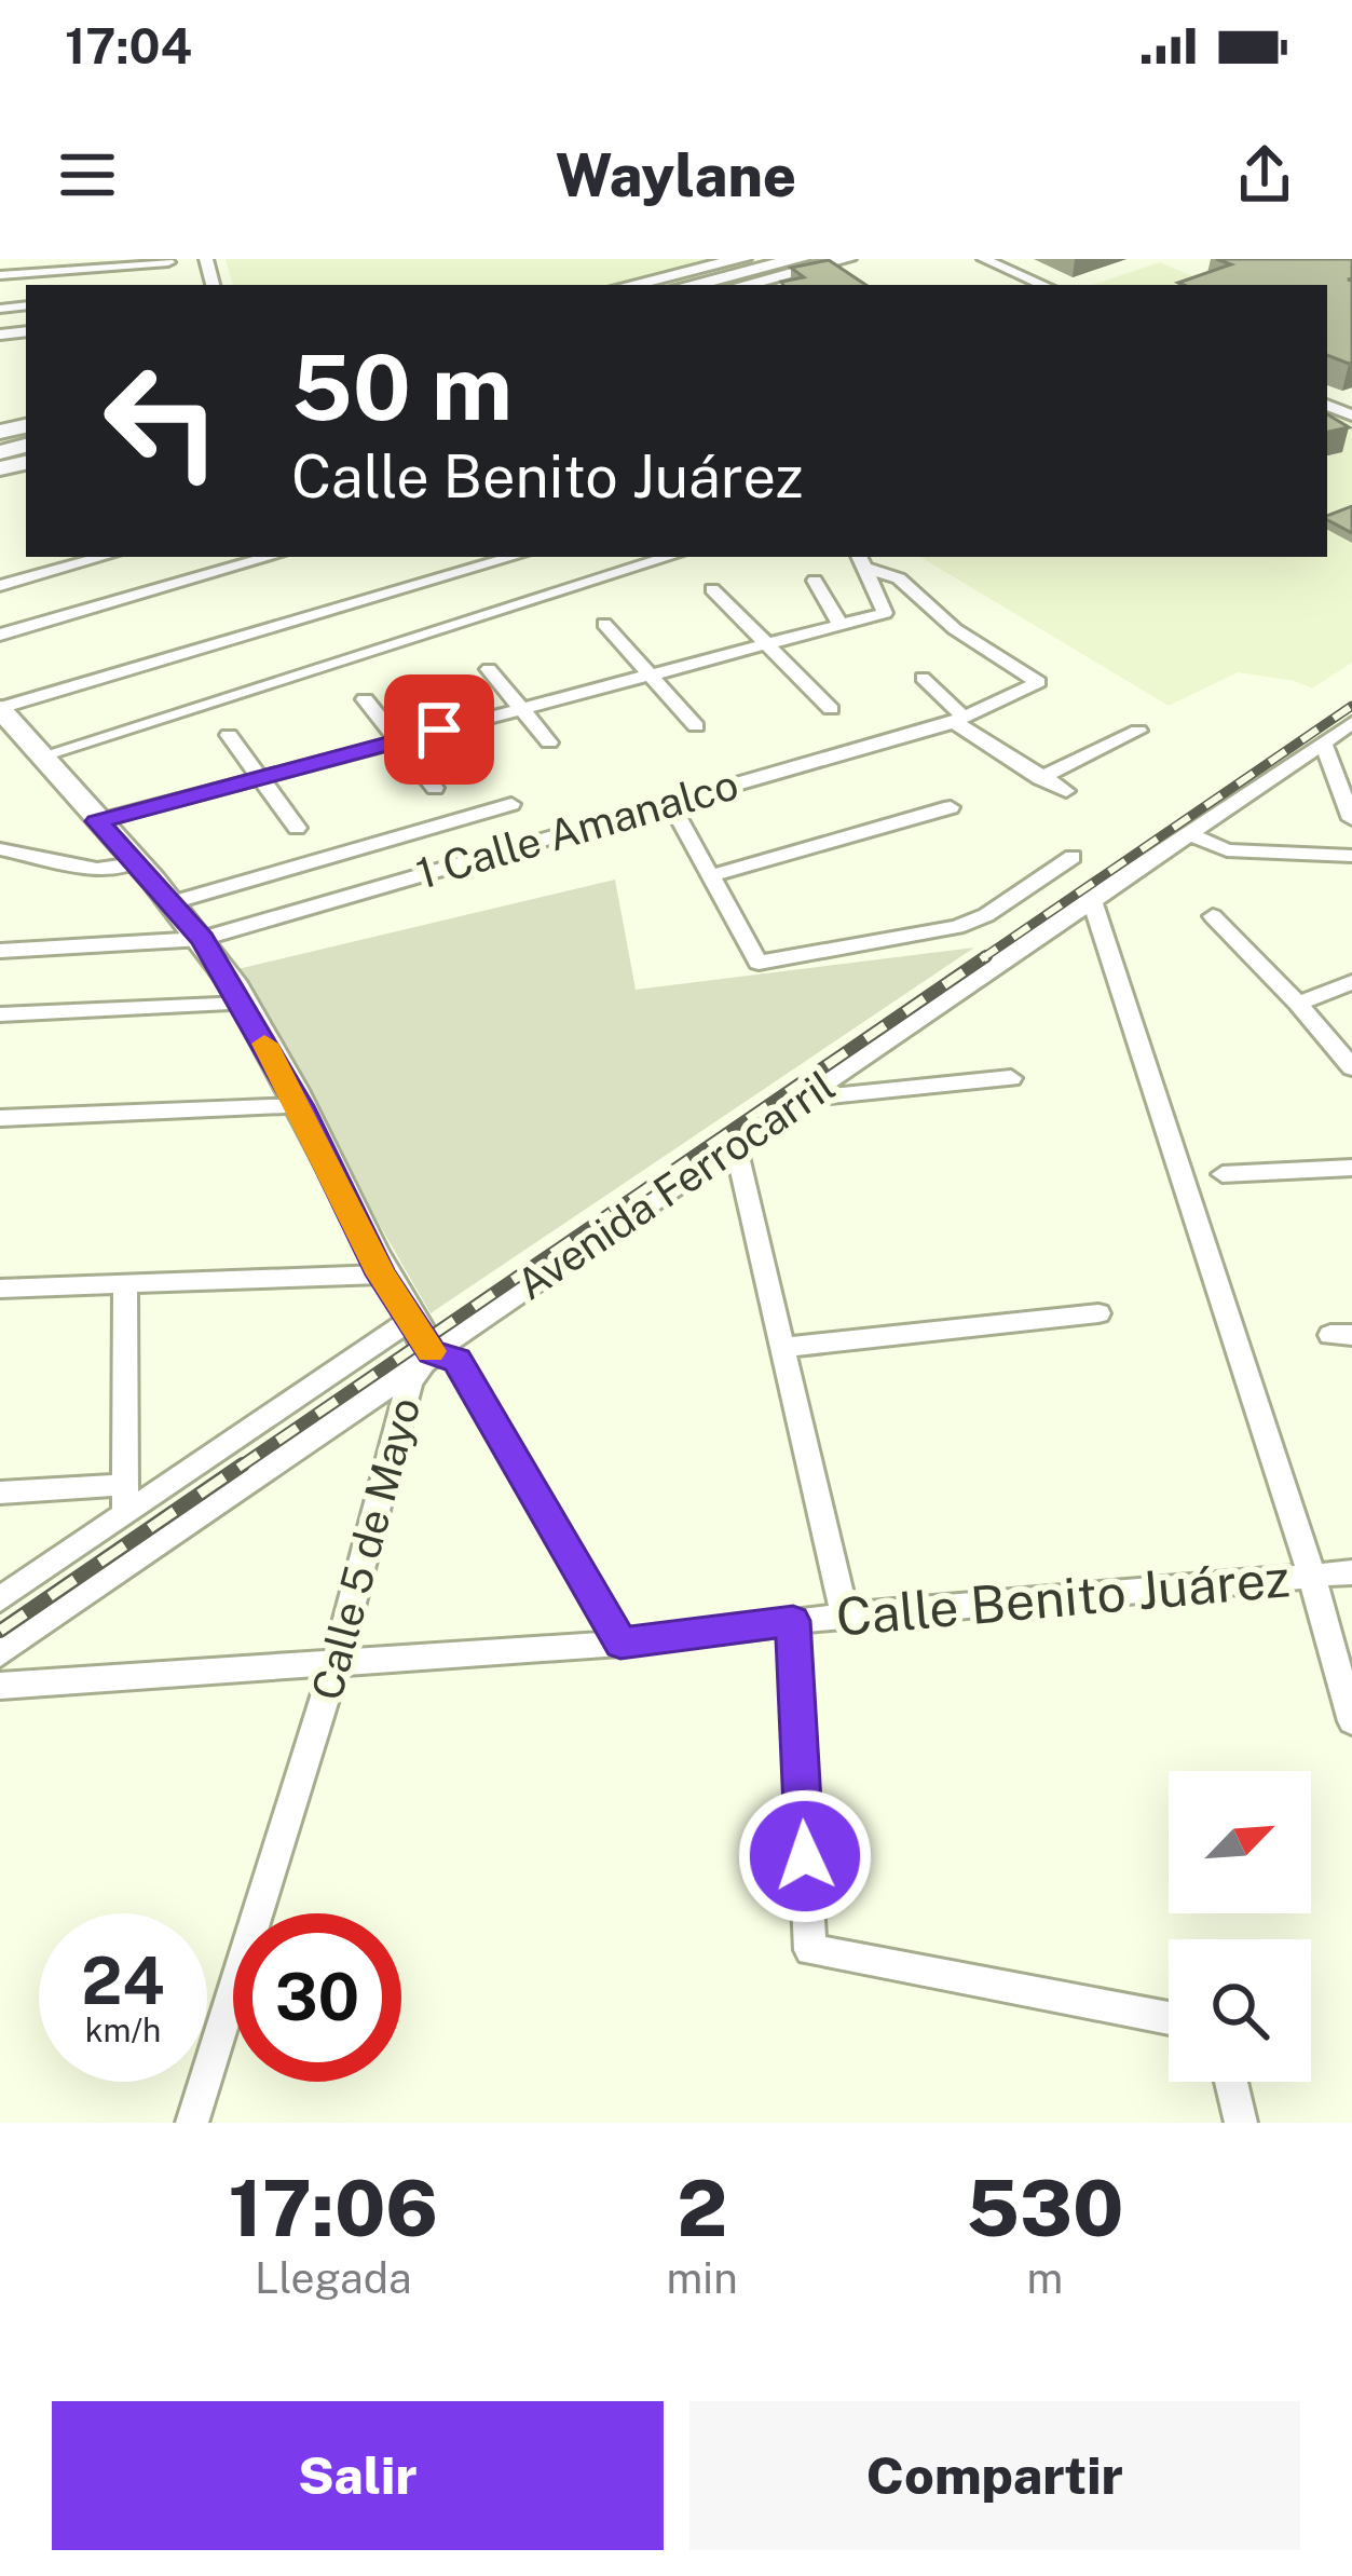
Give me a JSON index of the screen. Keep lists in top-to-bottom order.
{
  "streets": {
    "street": [
      "1 Calle Amanalco",
      "Avenida Ferrocarril",
      "Calle 5 de Mayo",
      "Calle Benito Juárez"
    ]
  },
  "crossings": [
    ["1 Calle Amanalco", "Calle 5 de Mayo"],
    ["Avenida Ferrocarril", "Calle 5 de Mayo"],
    ["Calle 5 de Mayo", "Calle Benito Juárez"]
  ],
  "north": "top right",
  "page": {
    "status": "17:04",
    "header": "Waylane",
    "turn": ["50 m", "Calle Benito Juárez"],
    "speed": "24 km/h",
    "limit": "30",
    "eta": [
      "17:06",
      "Llegada",
      "2",
      "min",
      "530",
      "m"
    ],
    "buttons": ["Salir", "Compartir"]
  }
}
